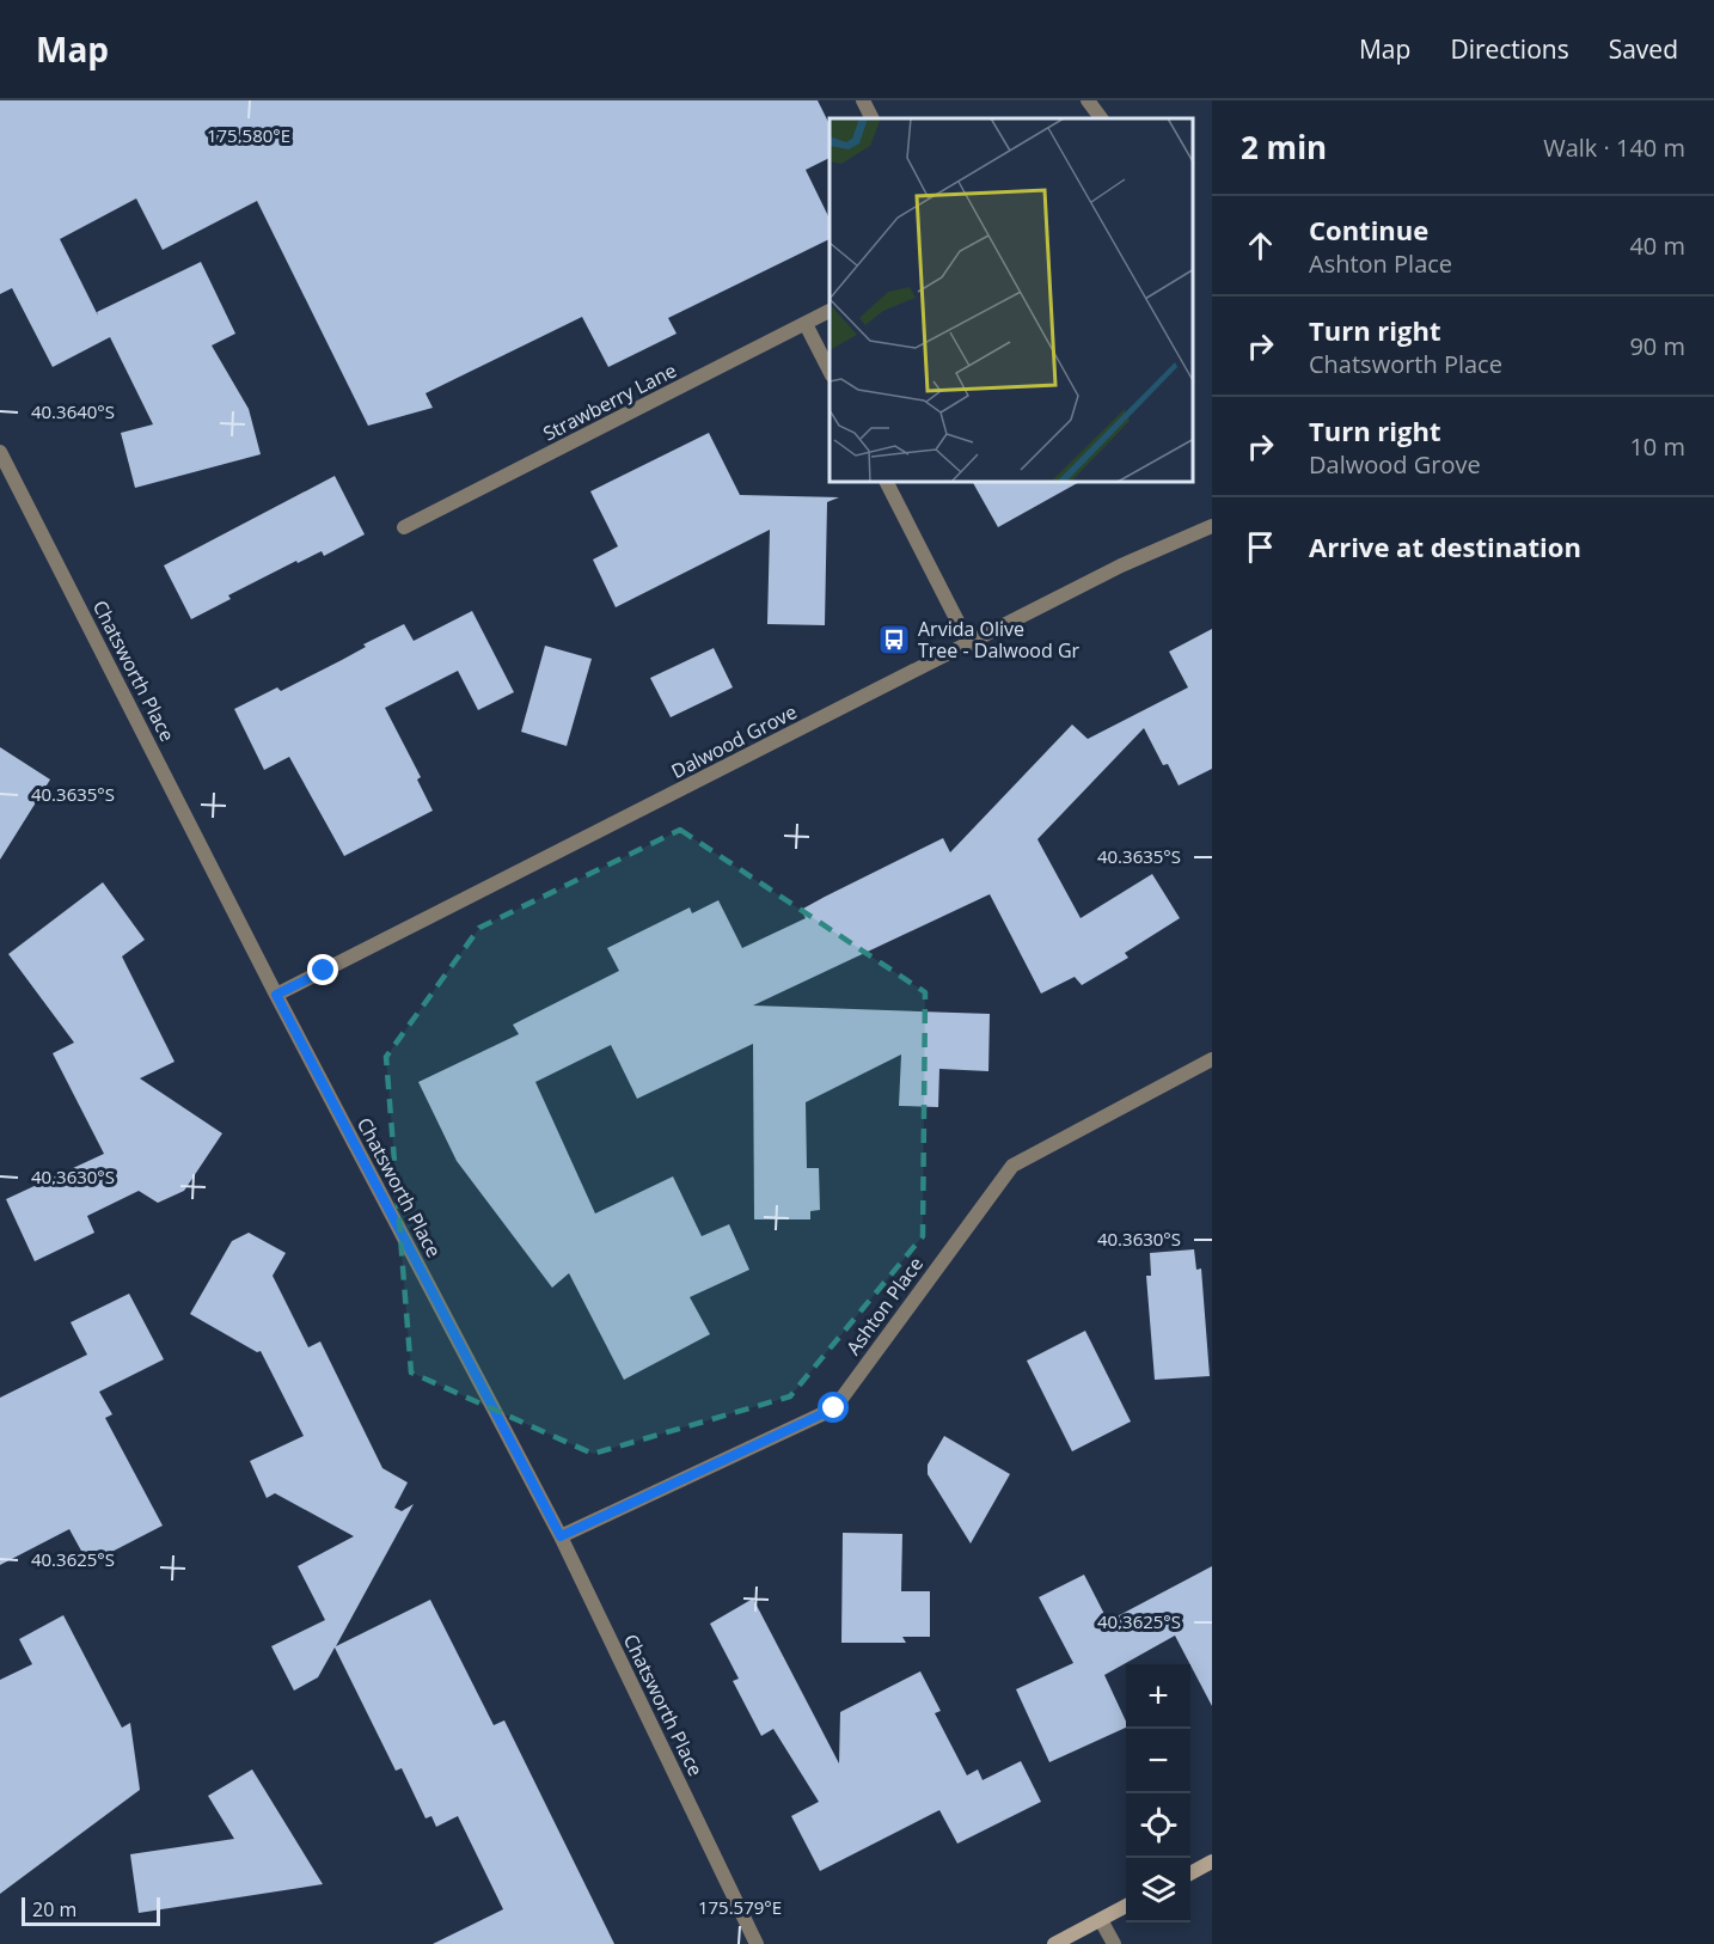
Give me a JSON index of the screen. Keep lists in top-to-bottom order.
{
  "streets": {
    "street": [
      "Strawberry Lane",
      "Chatsworth Place",
      "Dalwood Grove",
      "Ashton Place"
    ]
  },
  "crossings": [
    ["Chatsworth Place", "Dalwood Grove"],
    ["Chatsworth Place", "Ashton Place"]
  ],
  "places": {
    "bus stop": ["Arvida Olive Tree - Dalwood Gr"]
  },
  "scale_bar": "20 m",
  "page": {
    "header": "Map",
    "nav": ["Map", "Directions", "Saved"],
    "heading": ["2 min", "Walk · 140 m"],
    "list": [
      ["Continue", "Ashton Place", "40 m"],
      ["Turn right", "Chatsworth Place", "90 m"],
      ["Turn right", "Dalwood Grove", "10 m"],
      "Arrive at destination"
    ],
    "map_buttons": ["+", "−"],
    "scale": "20 m"
  },
  "coordinates": [
    "175.580°E",
    "40.3640°S",
    "40.3635°S",
    "40.3630°S",
    "40.3625°S",
    "175.579°E"
  ]
}
